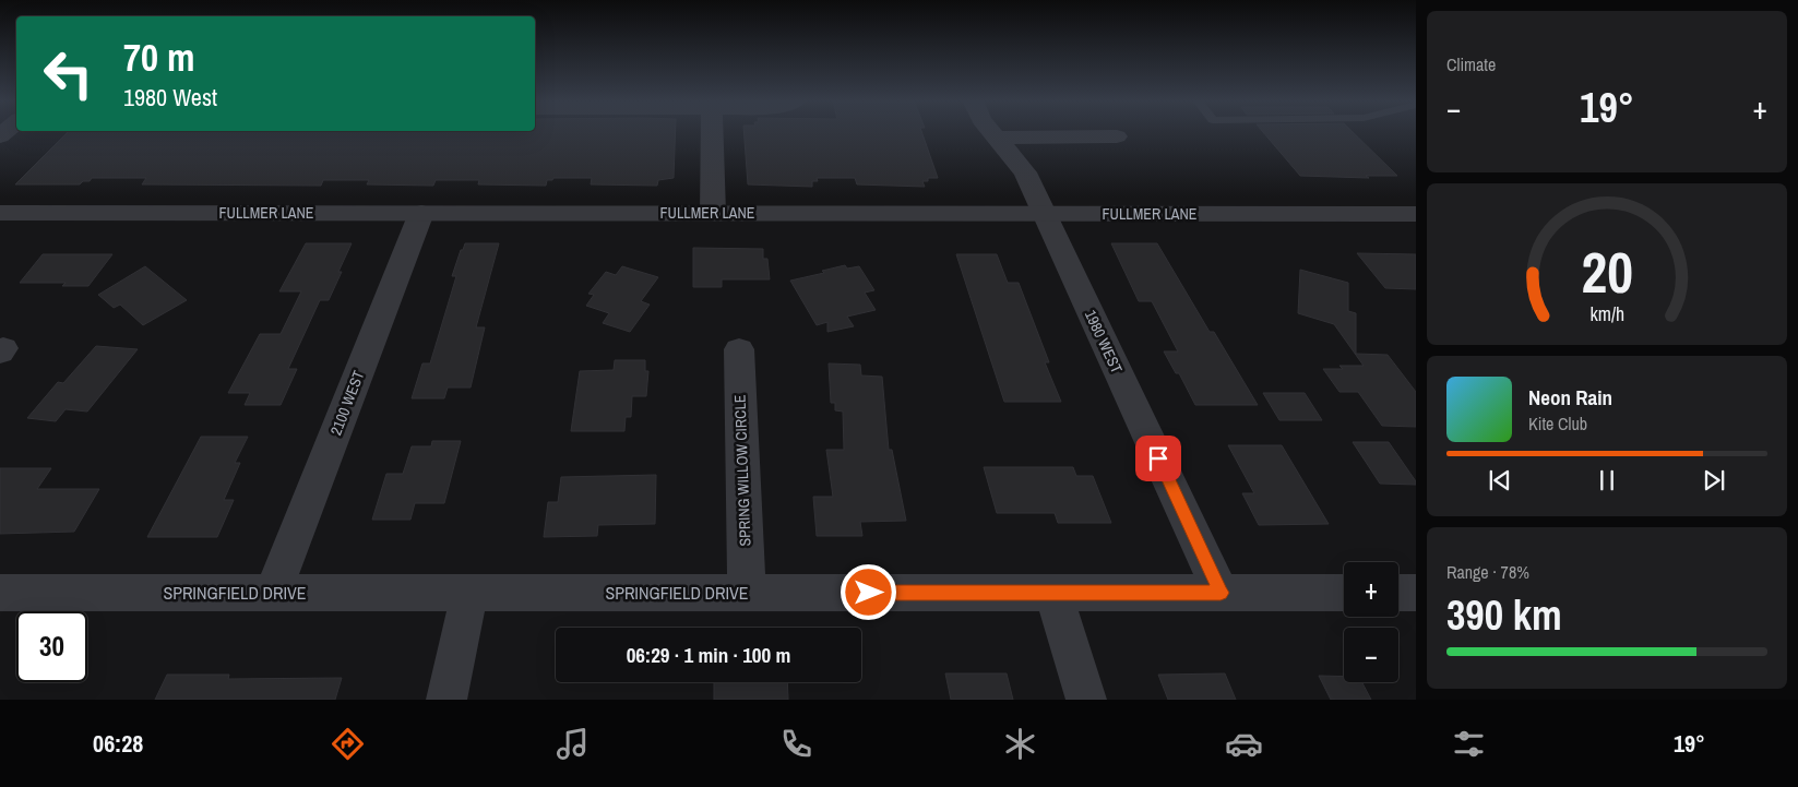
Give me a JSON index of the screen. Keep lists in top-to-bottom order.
{
  "streets": {
    "street": [
      "FULLMER LANE",
      "1980 WEST",
      "2100 WEST",
      "SPRING WILLOW CIRCLE",
      "SPRINGFIELD DRIVE"
    ]
  },
  "crossings": [
    ["FULLMER LANE", "1980 WEST"],
    ["FULLMER LANE", "2100 WEST"],
    ["1980 WEST", "SPRINGFIELD DRIVE"],
    ["2100 WEST", "SPRINGFIELD DRIVE"],
    ["SPRING WILLOW CIRCLE", "SPRINGFIELD DRIVE"]
  ],
  "page": {
    "tile": [
      "Climate",
      ["Range · 78%", "390 km"]
    ],
    "turn": ["70 m", "1980 West"],
    "heat": ["−", "19°", "+"],
    "song": ["Neon Rain", "Kite Club"],
    "map_buttons": ["+", "−"],
    "limit": "30",
    "trip": "06:29 · 1 min · 100 m",
    "tabs": ["06:28", "19°"],
    "gauge": ["20", "km/h"]
  }
}
